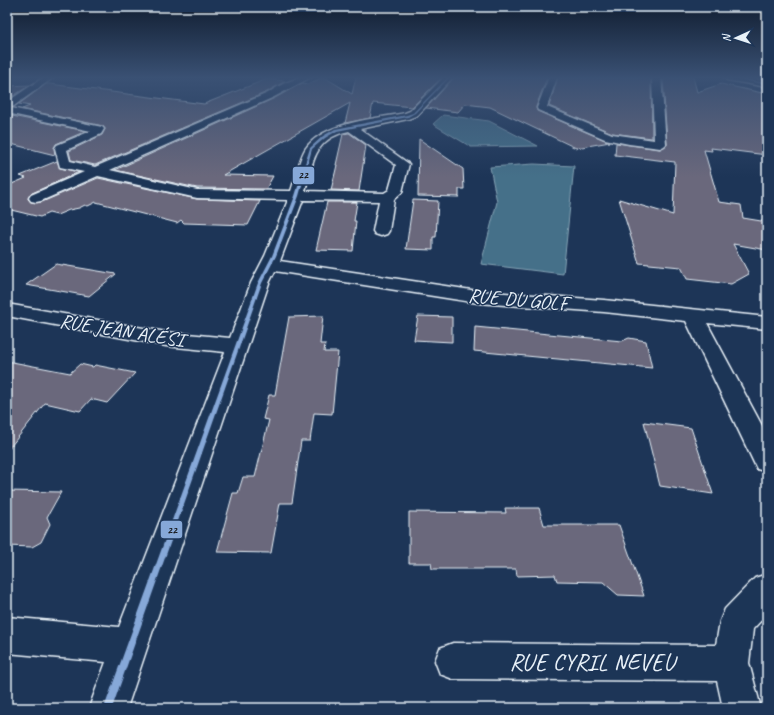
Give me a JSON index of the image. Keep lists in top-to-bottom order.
{
  "streets": {
    "street": ["RUE DU GOLF", "RUE JEAN ALÉSI", "RUE CYRIL NEVEU"]
  },
  "lines": ["transit line 22"],
  "north": "left"
}
